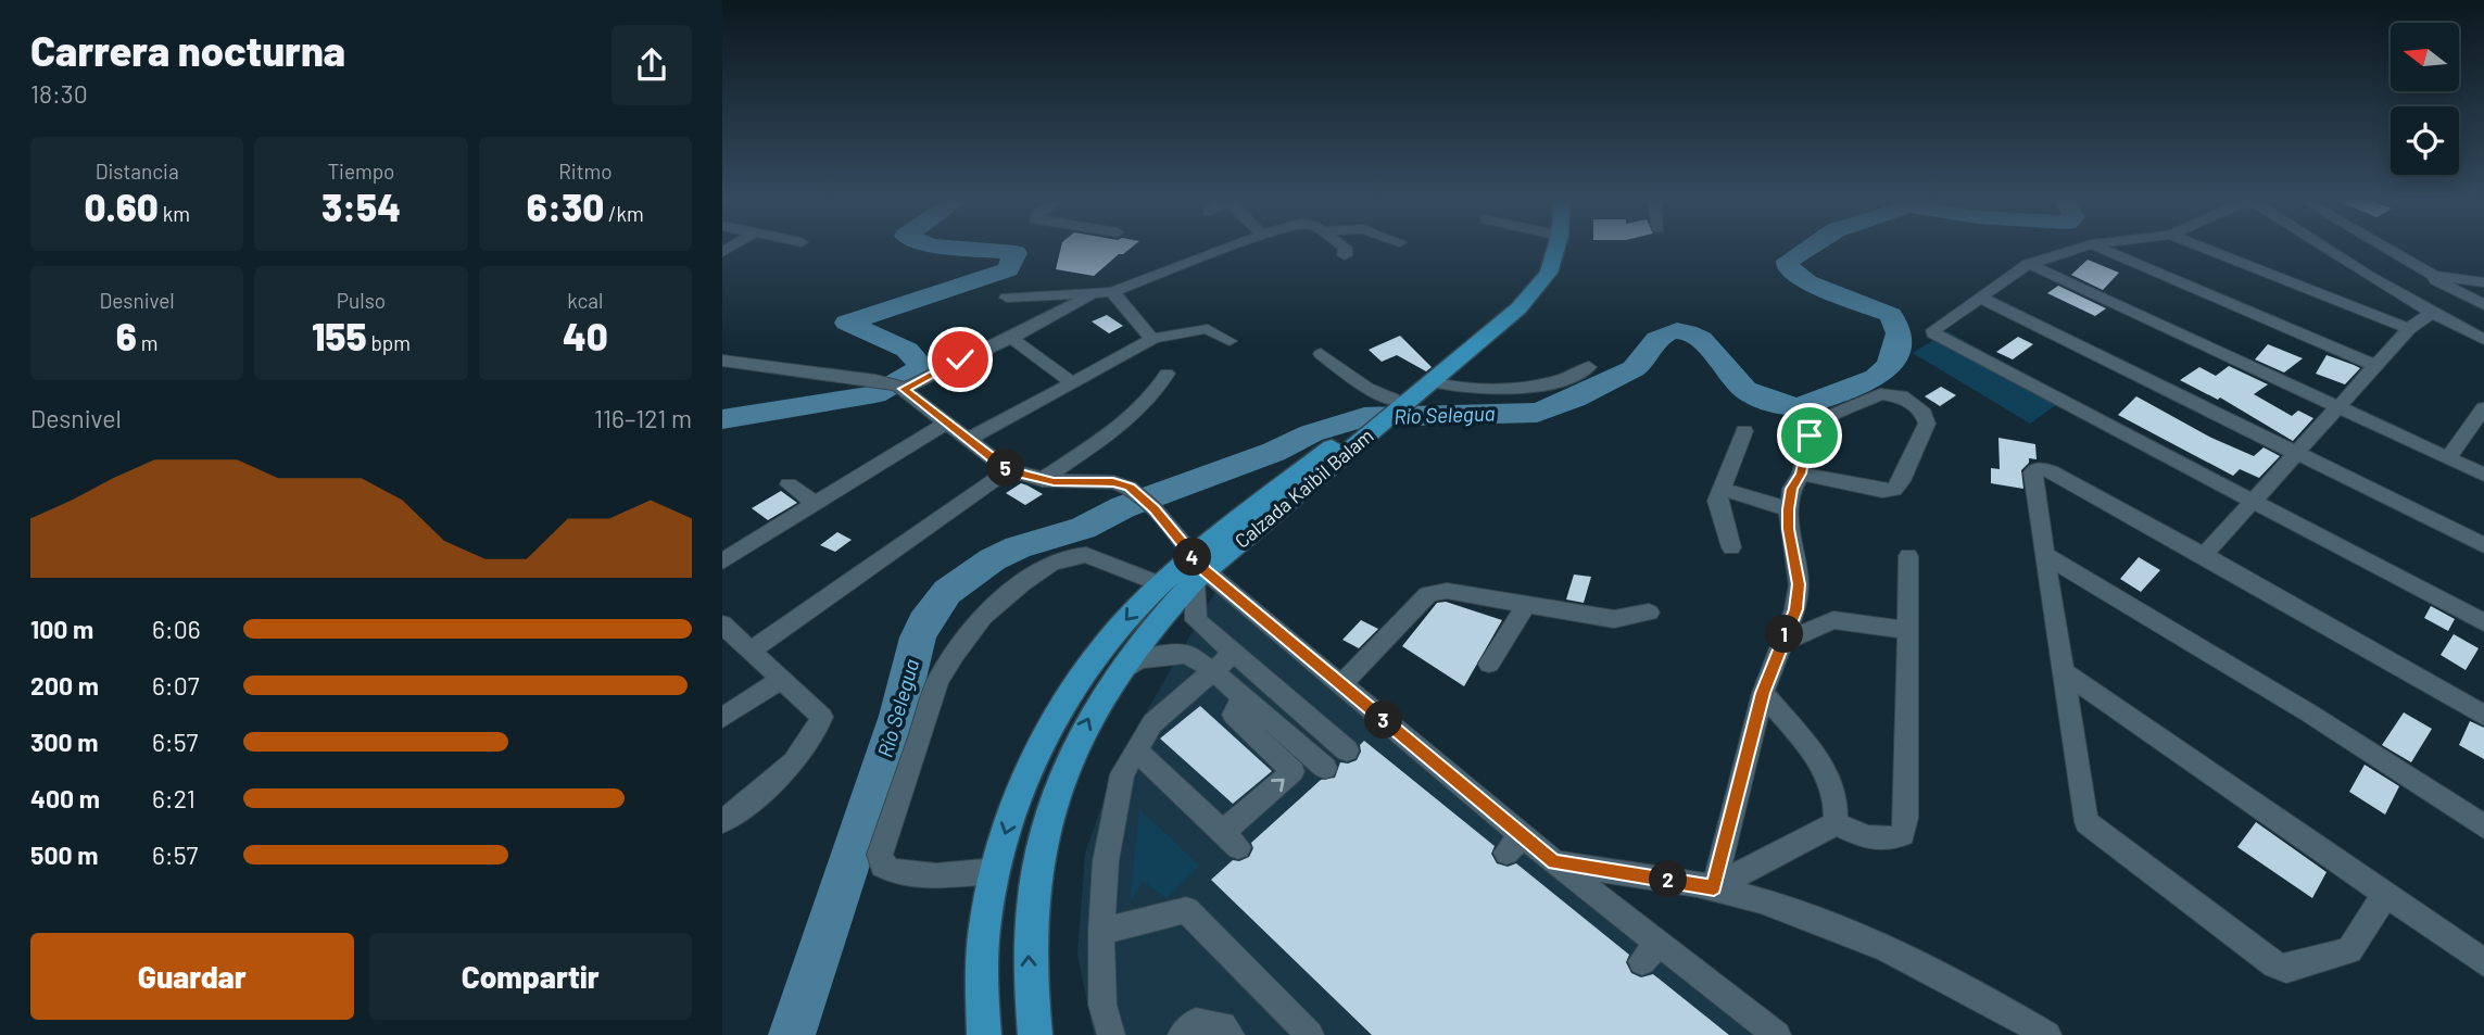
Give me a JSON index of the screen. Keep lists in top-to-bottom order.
{
  "streets": {
    "main road": ["Calzada Kaibil Balam"]
  },
  "water": ["Río Selegua"],
  "north": "left",
  "page": {
    "heading": ["Carrera nocturna", "18:30"],
    "stats": [
      ["Distancia", "0.60 km"],
      ["Tiempo", "3:54"],
      ["Ritmo", "6:30 /km"],
      ["Desnivel", "6 m"],
      ["Pulso", "155 bpm"],
      ["kcal", "40"]
    ],
    "chart": ["Desnivel", "116–121 m"],
    "pins": [
      "5",
      "4",
      "1",
      "3",
      "2"
    ],
    "list": [
      {
        "name": "100 m",
        "note": "6:06"
      },
      {
        "name": "200 m",
        "note": "6:07"
      },
      {
        "name": "300 m",
        "note": "6:57"
      },
      {
        "name": "400 m",
        "note": "6:21"
      },
      {
        "name": "500 m",
        "note": "6:57"
      }
    ],
    "buttons": ["Guardar", "Compartir"]
  }
}
